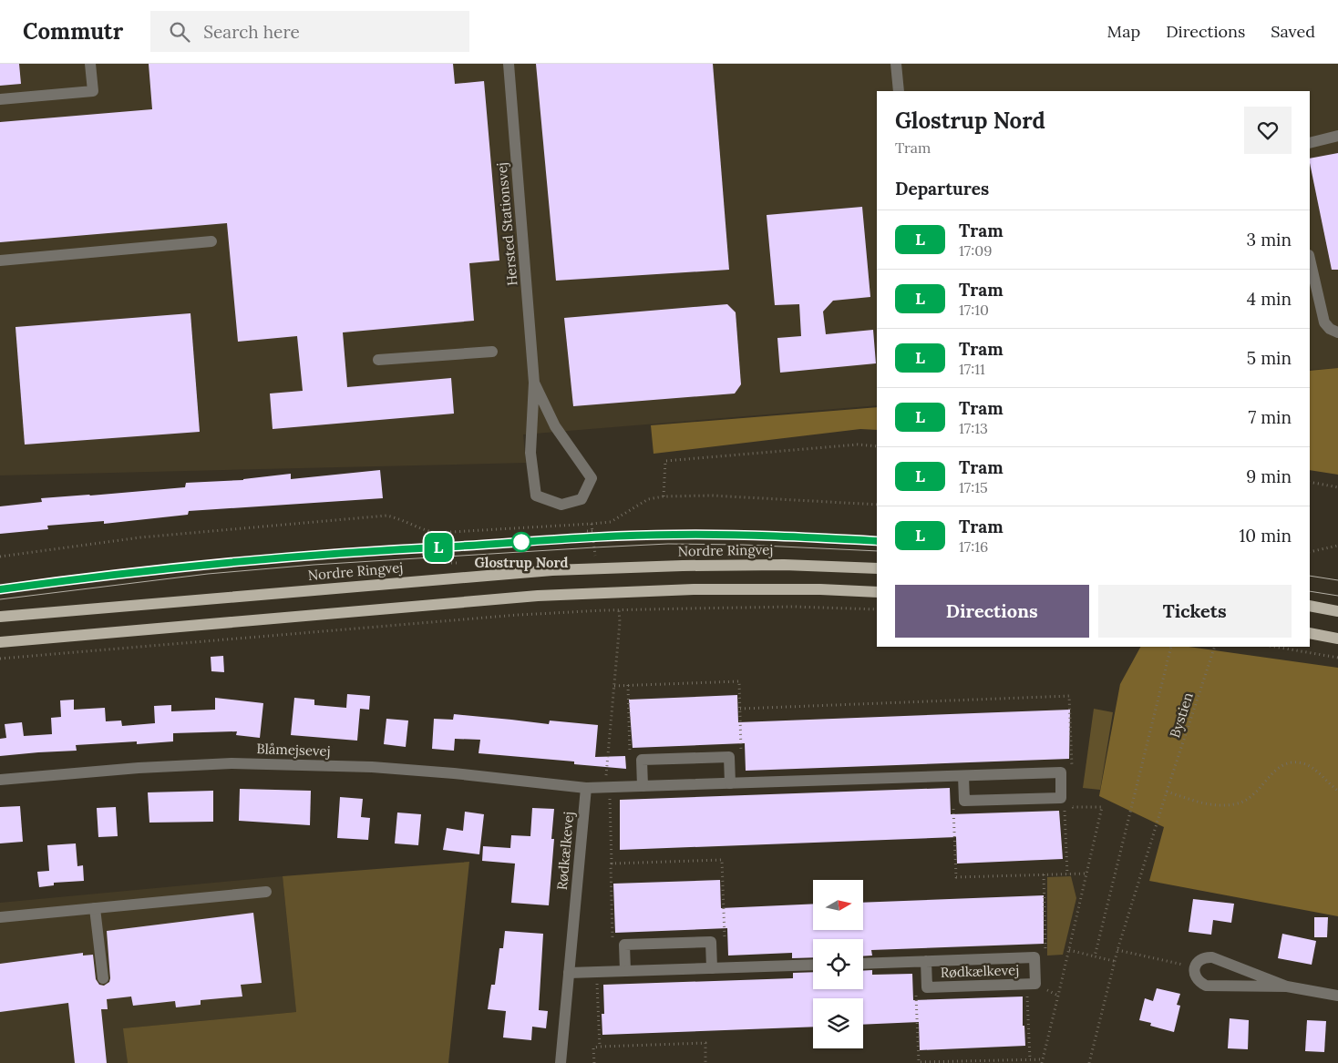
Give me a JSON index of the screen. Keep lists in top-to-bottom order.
{
  "streets": {
    "main road": ["Nordre Ringvej"],
    "street": ["Hersted Stationsvej", "Blåmejsevej", "Rødkælkevej"],
    "path": ["Bystien"]
  },
  "crossings": [
    ["Blåmejsevej", "Rødkælkevej"]
  ],
  "places": ["Glostrup Nord"],
  "lines": ["tram line L"],
  "north": "right",
  "page": {
    "header": "Commutr",
    "search": "Search here",
    "nav": ["Map", "Directions", "Saved"],
    "on_map": "L",
    "heading": [
      ["Glostrup Nord", "Tram"],
      "Departures"
    ],
    "list": [
      {
        "mark": "L",
        "name": "Tram",
        "note": "17:09",
        "value": "3 min"
      },
      {
        "mark": "L",
        "name": "Tram",
        "note": "17:10",
        "value": "4 min"
      },
      {
        "mark": "L",
        "name": "Tram",
        "note": "17:11",
        "value": "5 min"
      },
      {
        "mark": "L",
        "name": "Tram",
        "note": "17:13",
        "value": "7 min"
      },
      {
        "mark": "L",
        "name": "Tram",
        "note": "17:15",
        "value": "9 min"
      },
      {
        "mark": "L",
        "name": "Tram",
        "note": "17:16",
        "value": "10 min"
      }
    ],
    "buttons": ["Directions", "Tickets"]
  }
}
